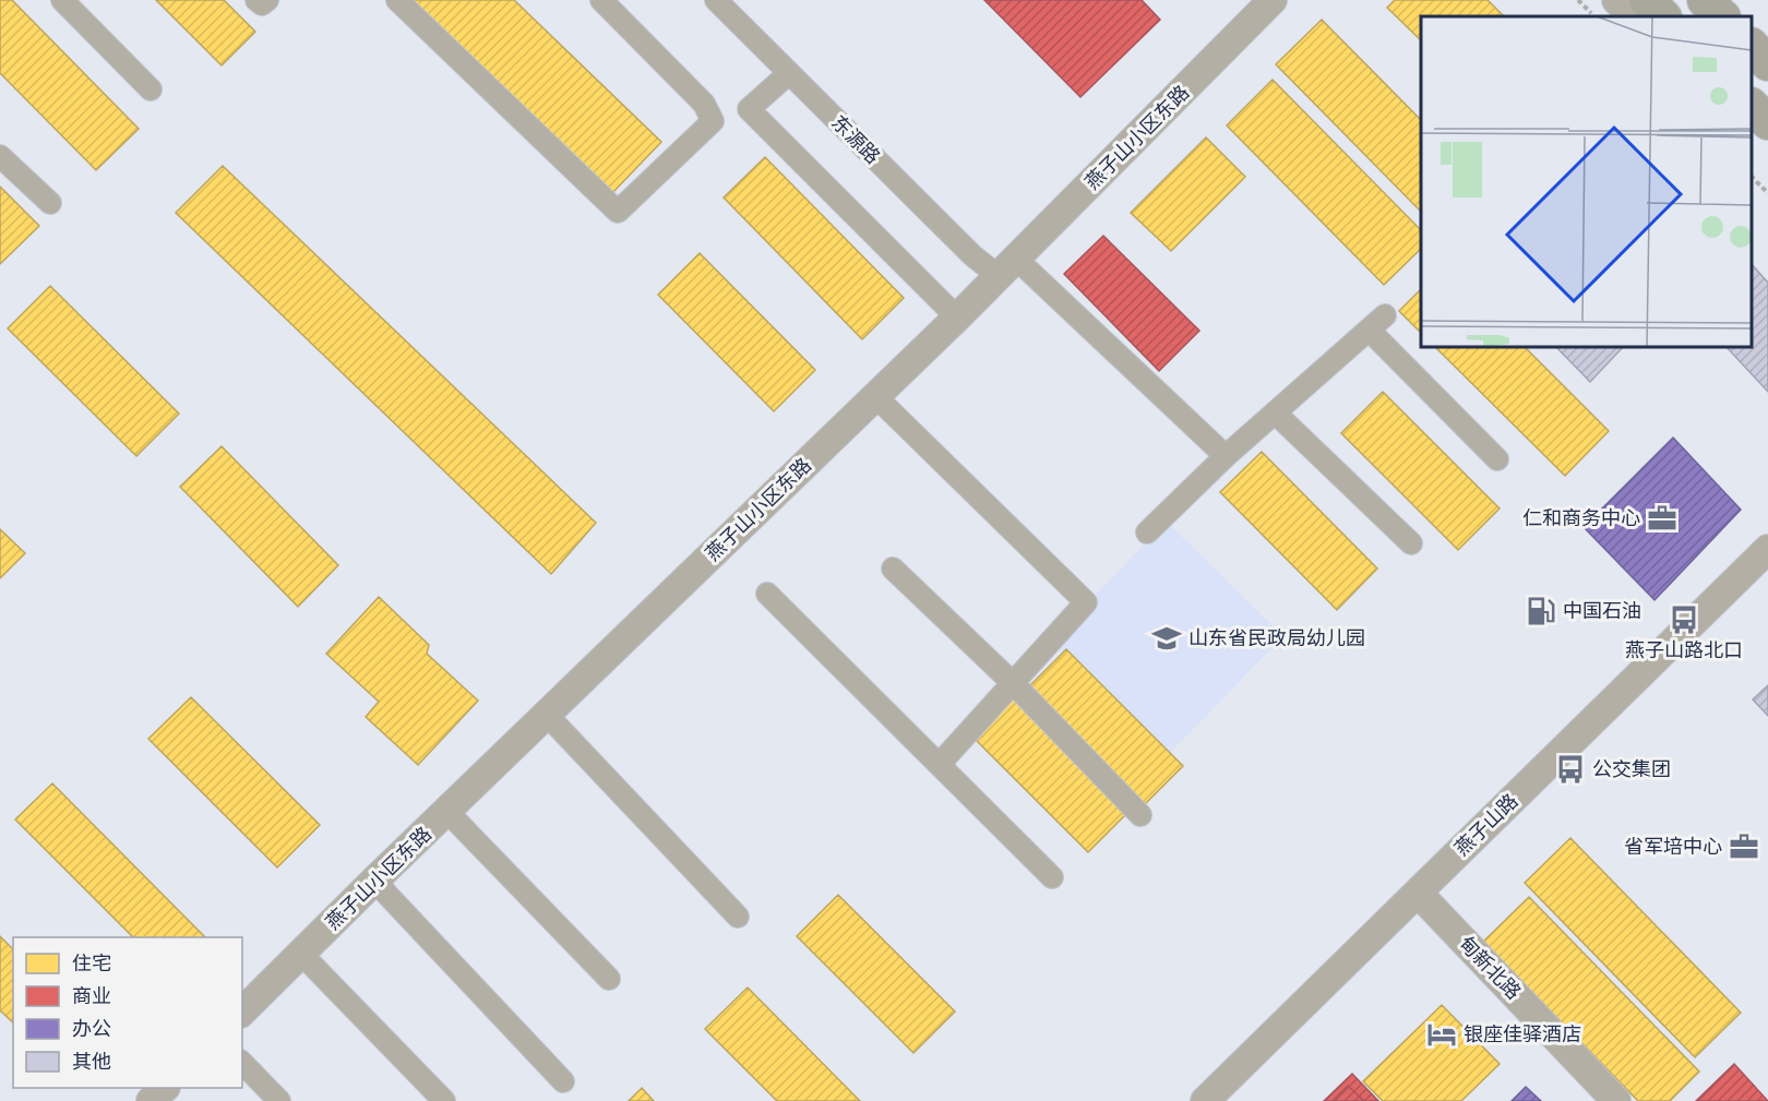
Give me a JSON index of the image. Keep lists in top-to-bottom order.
{
  "streets": {
    "street": [
      "燕子山小区东路",
      "东源路",
      "燕子山路",
      "甸新北路"
    ]
  },
  "crossings": [
    ["燕子山小区东路", "东源路"],
    ["燕子山路", "甸新北路"]
  ],
  "places": {
    "office": ["仁和商务中心", "省军培中心"],
    "fuel station": ["中国石油"],
    "bus stop": ["燕子山路北口", "公交集团"],
    "school or university": ["山东省民政局幼儿园"],
    "hotel": ["银座佳驿酒店"]
  },
  "legend": [
    "住宅",
    "商业",
    "办公",
    "其他"
  ]
}
